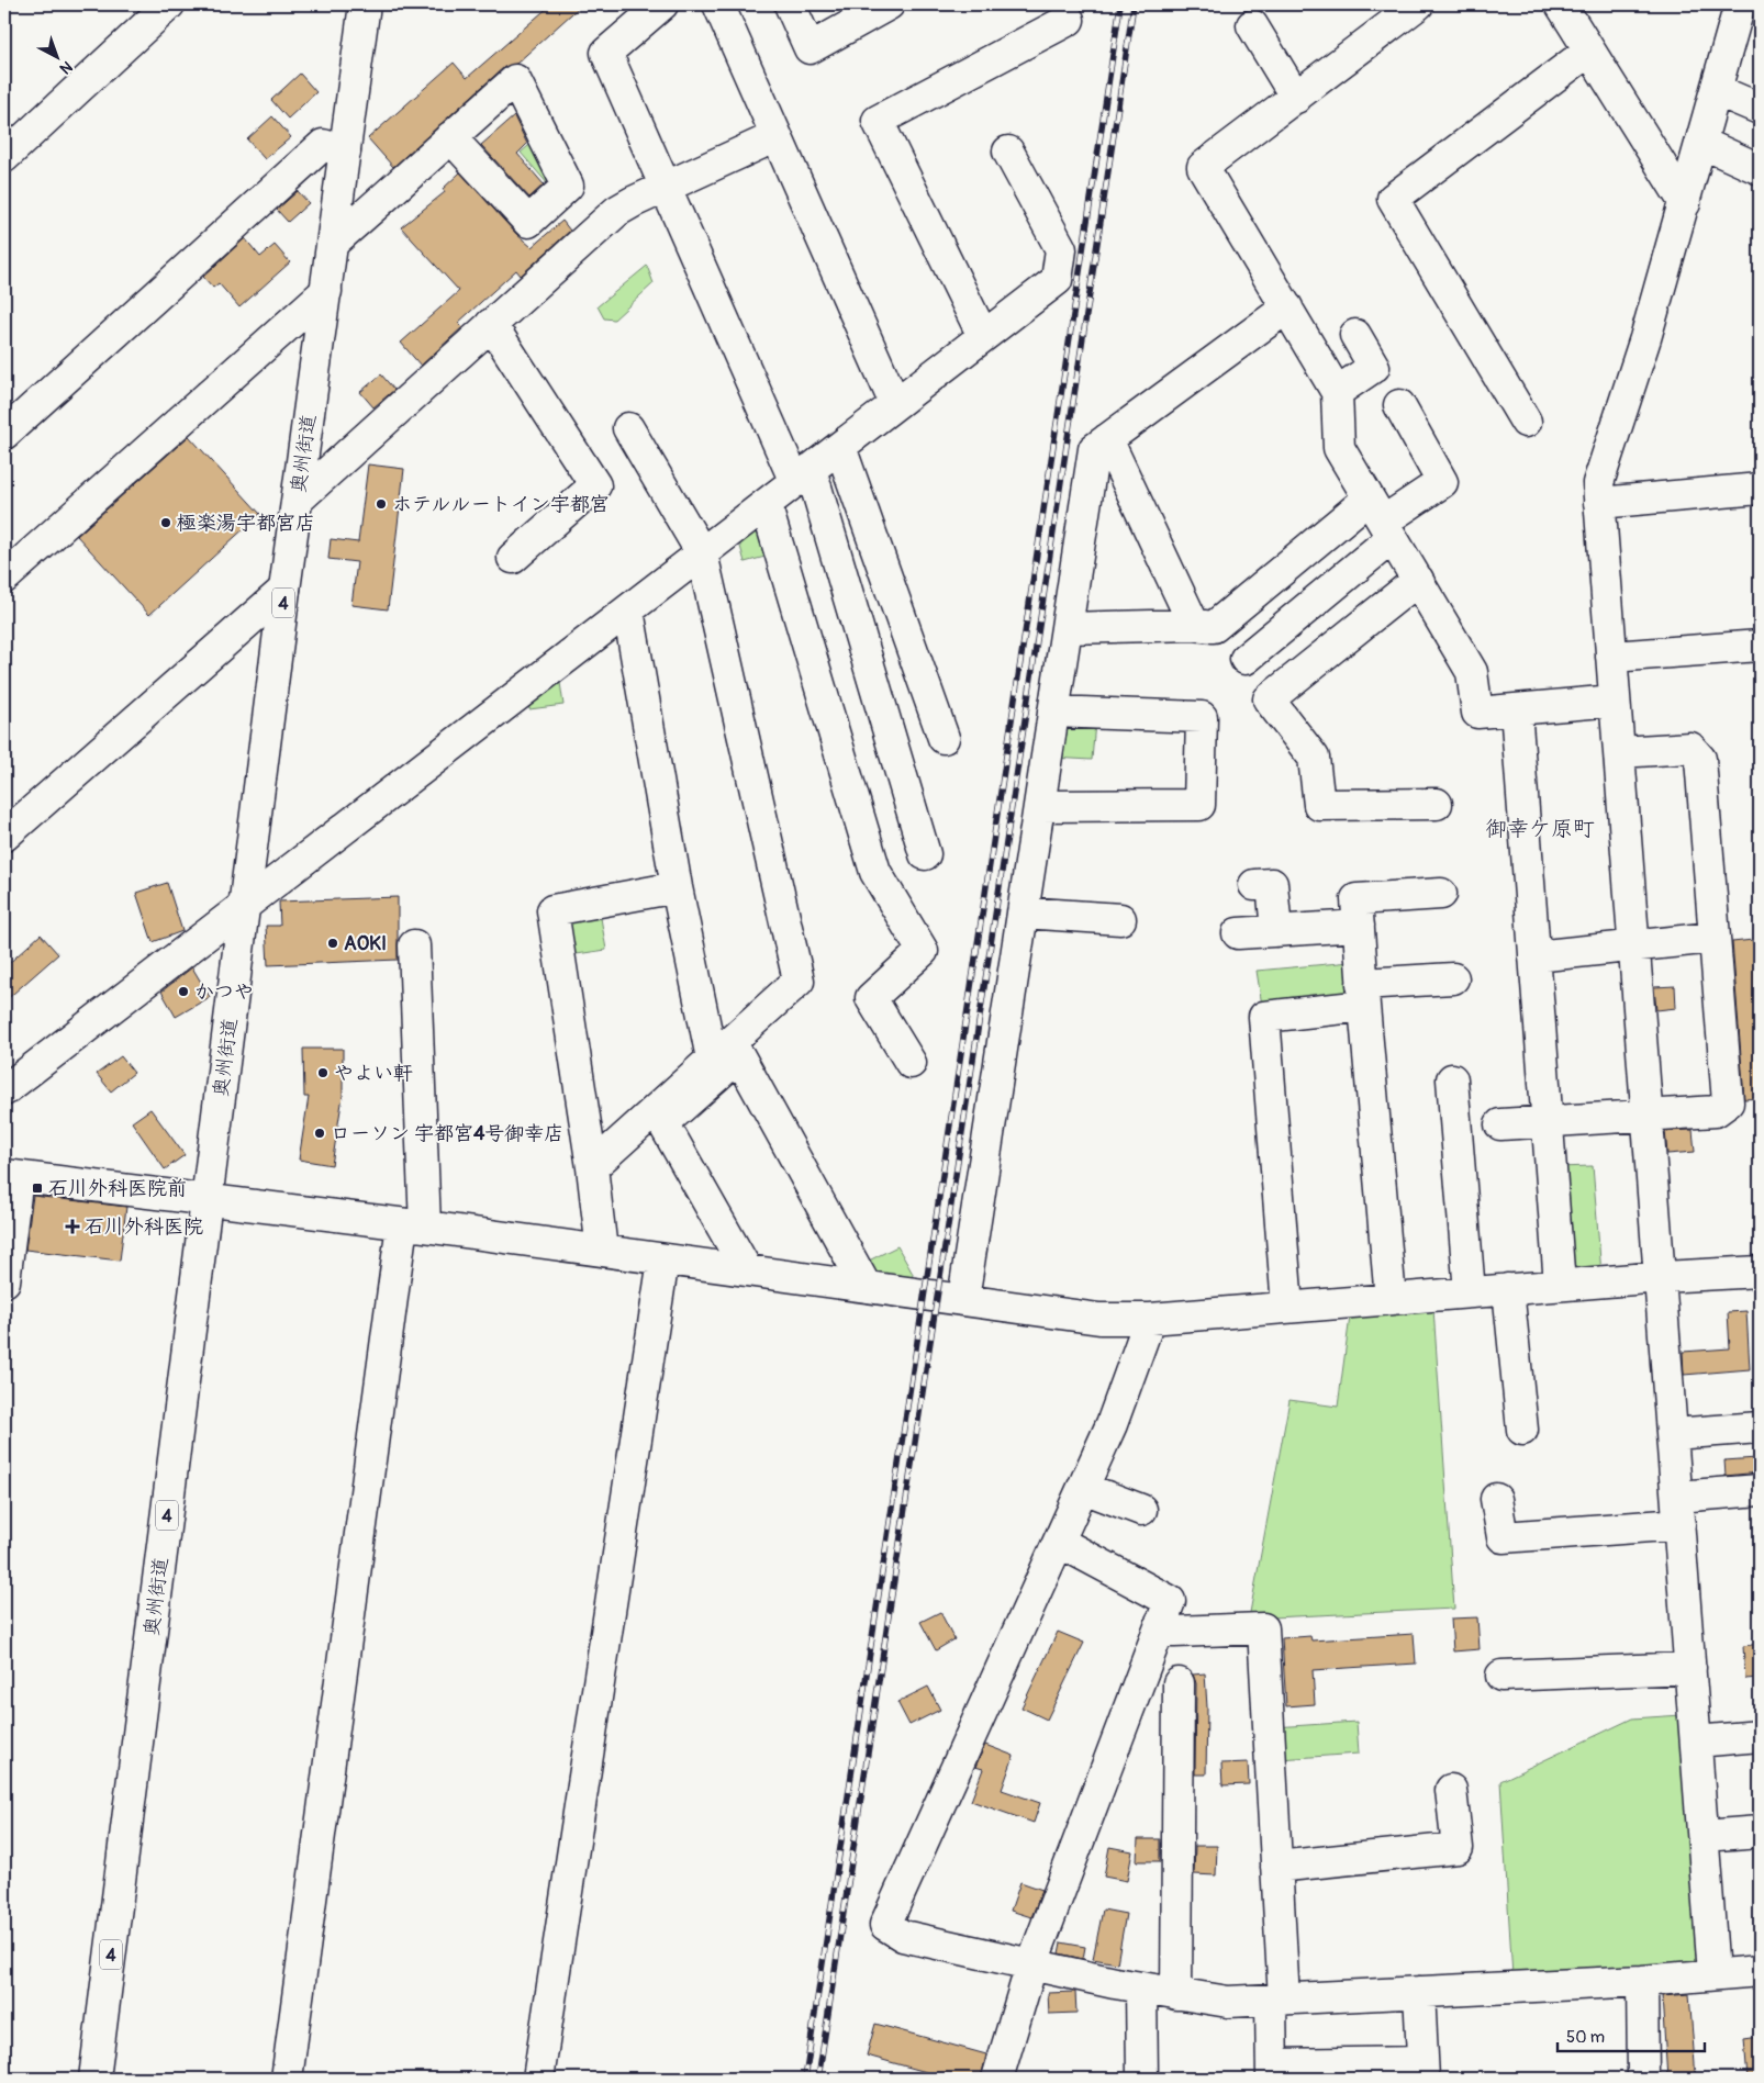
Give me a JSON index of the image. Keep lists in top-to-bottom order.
{
  "streets": {
    "main road": ["奥州街道", "4"]
  },
  "districts": ["御幸ケ原町"],
  "places": {
    "other": [
      "ホテルルートイン宇都宮",
      "極楽湯宇都宮店",
      "AOKI",
      "かつや",
      "やよい軒",
      "ローソン 宇都宮4号御幸店"
    ],
    "transit": ["石川外科医院前"],
    "health": ["石川外科医院"]
  },
  "scale_bar": "50 m",
  "north": "bottom right"
}
